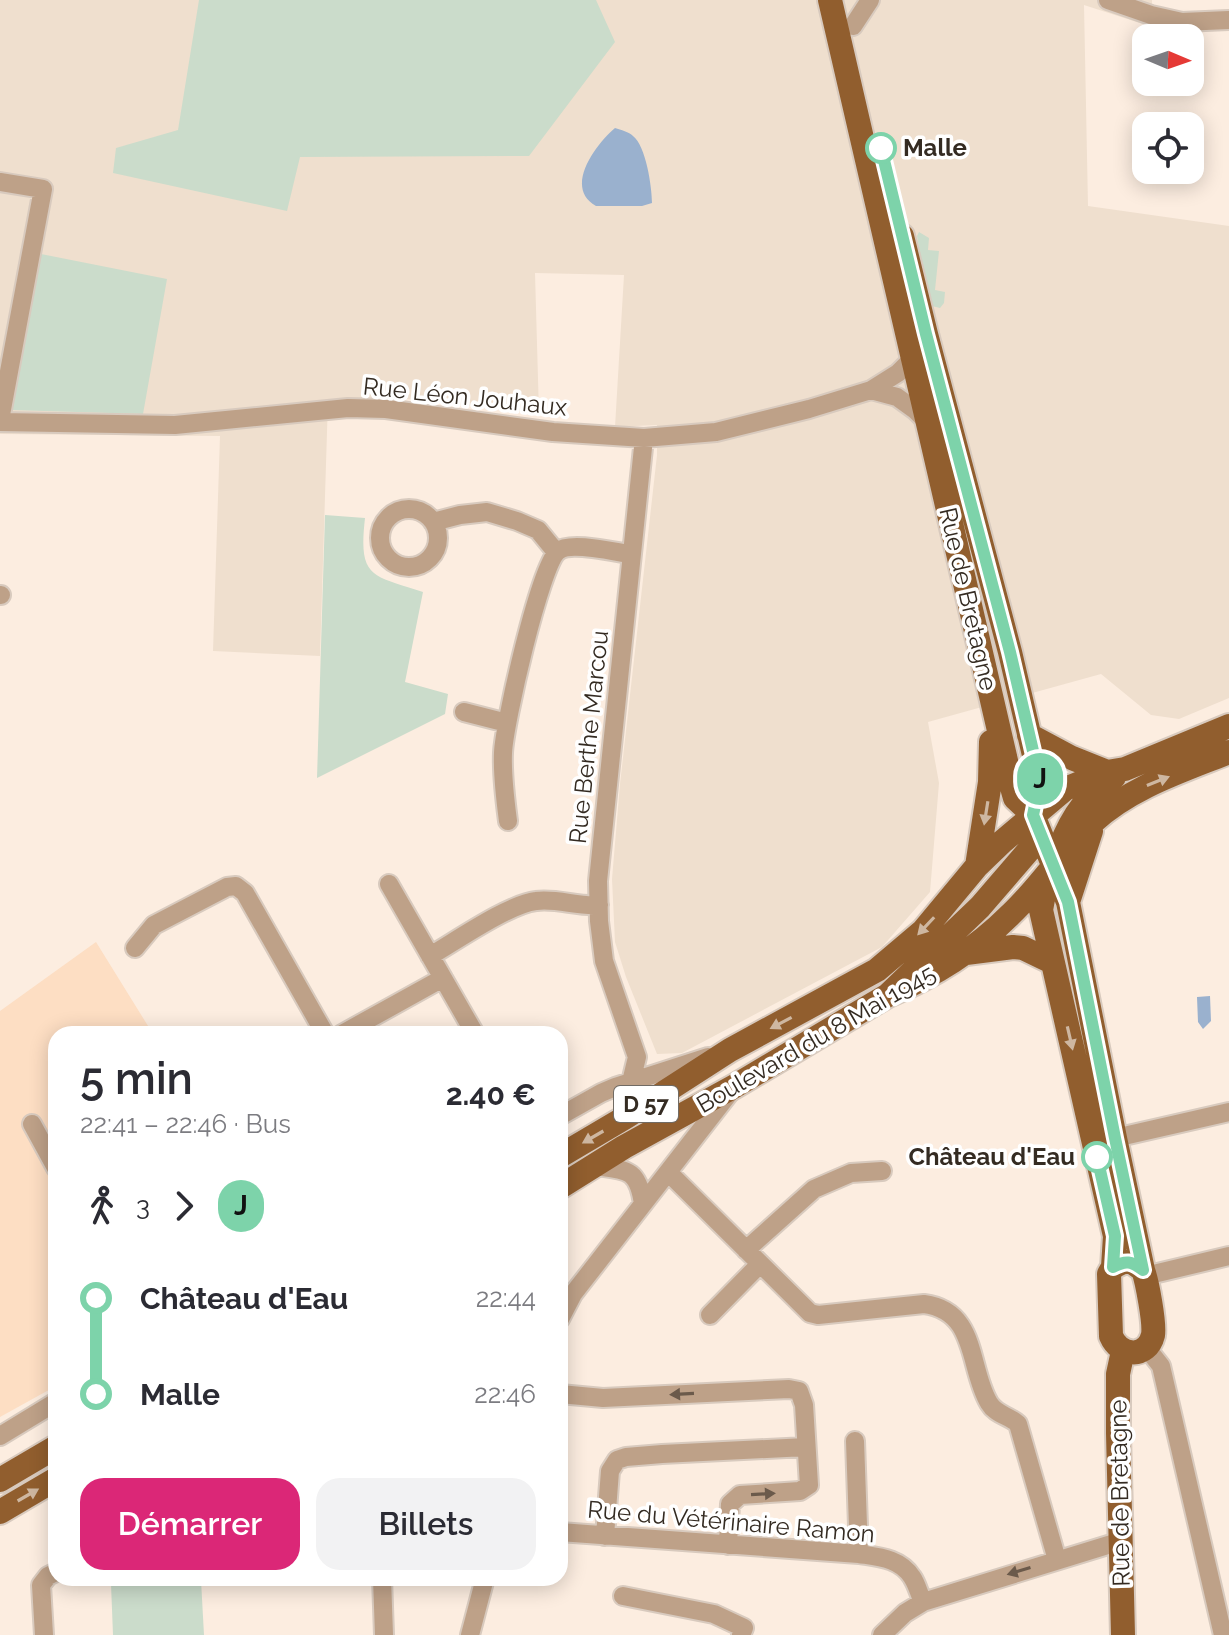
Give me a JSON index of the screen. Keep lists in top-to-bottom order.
{
  "streets": {
    "main road": ["Rue de Bretagne", "Boulevard du 8 Mai 1945", "D 57"],
    "street": ["Rue Léon Jouhaux", "Rue Berthe Marcou", "Rue du Vétérinaire Ramon"]
  },
  "crossings": [
    ["Rue Léon Jouhaux", "Rue de Bretagne"],
    ["Rue Léon Jouhaux", "Rue Berthe Marcou"],
    ["Rue de Bretagne", "Boulevard du 8 Mai 1945"]
  ],
  "places": ["Malle", "Château d'Eau"],
  "lines": ["bus line J"],
  "north": "right",
  "page": {
    "on_map": "J",
    "heading": ["5 min", "22:41 – 22:46 · Bus", "2.40 €"],
    "legs": ["3", "J"],
    "list": [
      {
        "name": "Château d'Eau",
        "value": "22:44"
      },
      {
        "name": "Malle",
        "value": "22:46"
      }
    ],
    "buttons": ["Démarrer", "Billets"]
  }
}
